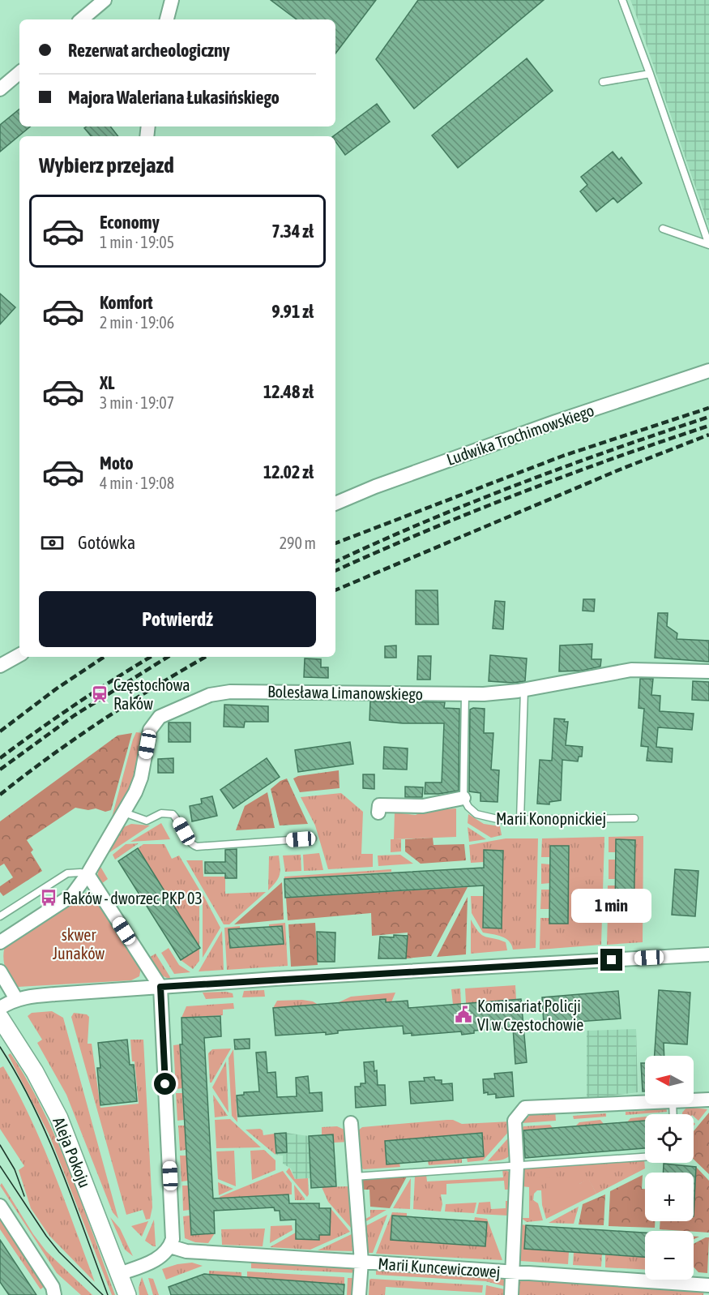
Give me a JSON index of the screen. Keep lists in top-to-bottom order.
{
  "streets": {
    "street": [
      "Ludwika Trochimowskiego",
      "Bolesława Limanowskiego",
      "Aleja Pokoju",
      "Marii Kuncewiczowej"
    ],
    "lane": ["Marii Konopnickiej"]
  },
  "parks": ["skwer Junaków"],
  "places": {
    "station": ["Częstochowa Raków"],
    "bus stop": ["Raków - dworzec PKP 03"],
    "public building": ["Komisariat Policji VI w Częstochowie"]
  },
  "north": "left",
  "page": {
    "banner": ["Rezerwat archeologiczny", "Majora Waleriana Łukasińskiego"],
    "heading": "Wybierz przejazd",
    "list": [
      {
        "name": "Economy",
        "note": "1 min · 19:05",
        "value": "7.34 zł"
      },
      {
        "name": "Komfort",
        "note": "2 min · 19:06",
        "value": "9.91 zł"
      },
      {
        "name": "XL",
        "note": "3 min · 19:07",
        "value": "12.48 zł"
      },
      {
        "name": "Moto",
        "note": "4 min · 19:08",
        "value": "12.02 zł"
      }
    ],
    "pay": ["Gotówka", "290 m"],
    "buttons": "Potwierdź",
    "bubble": "1 min",
    "map_buttons": ["+", "−"]
  }
}
